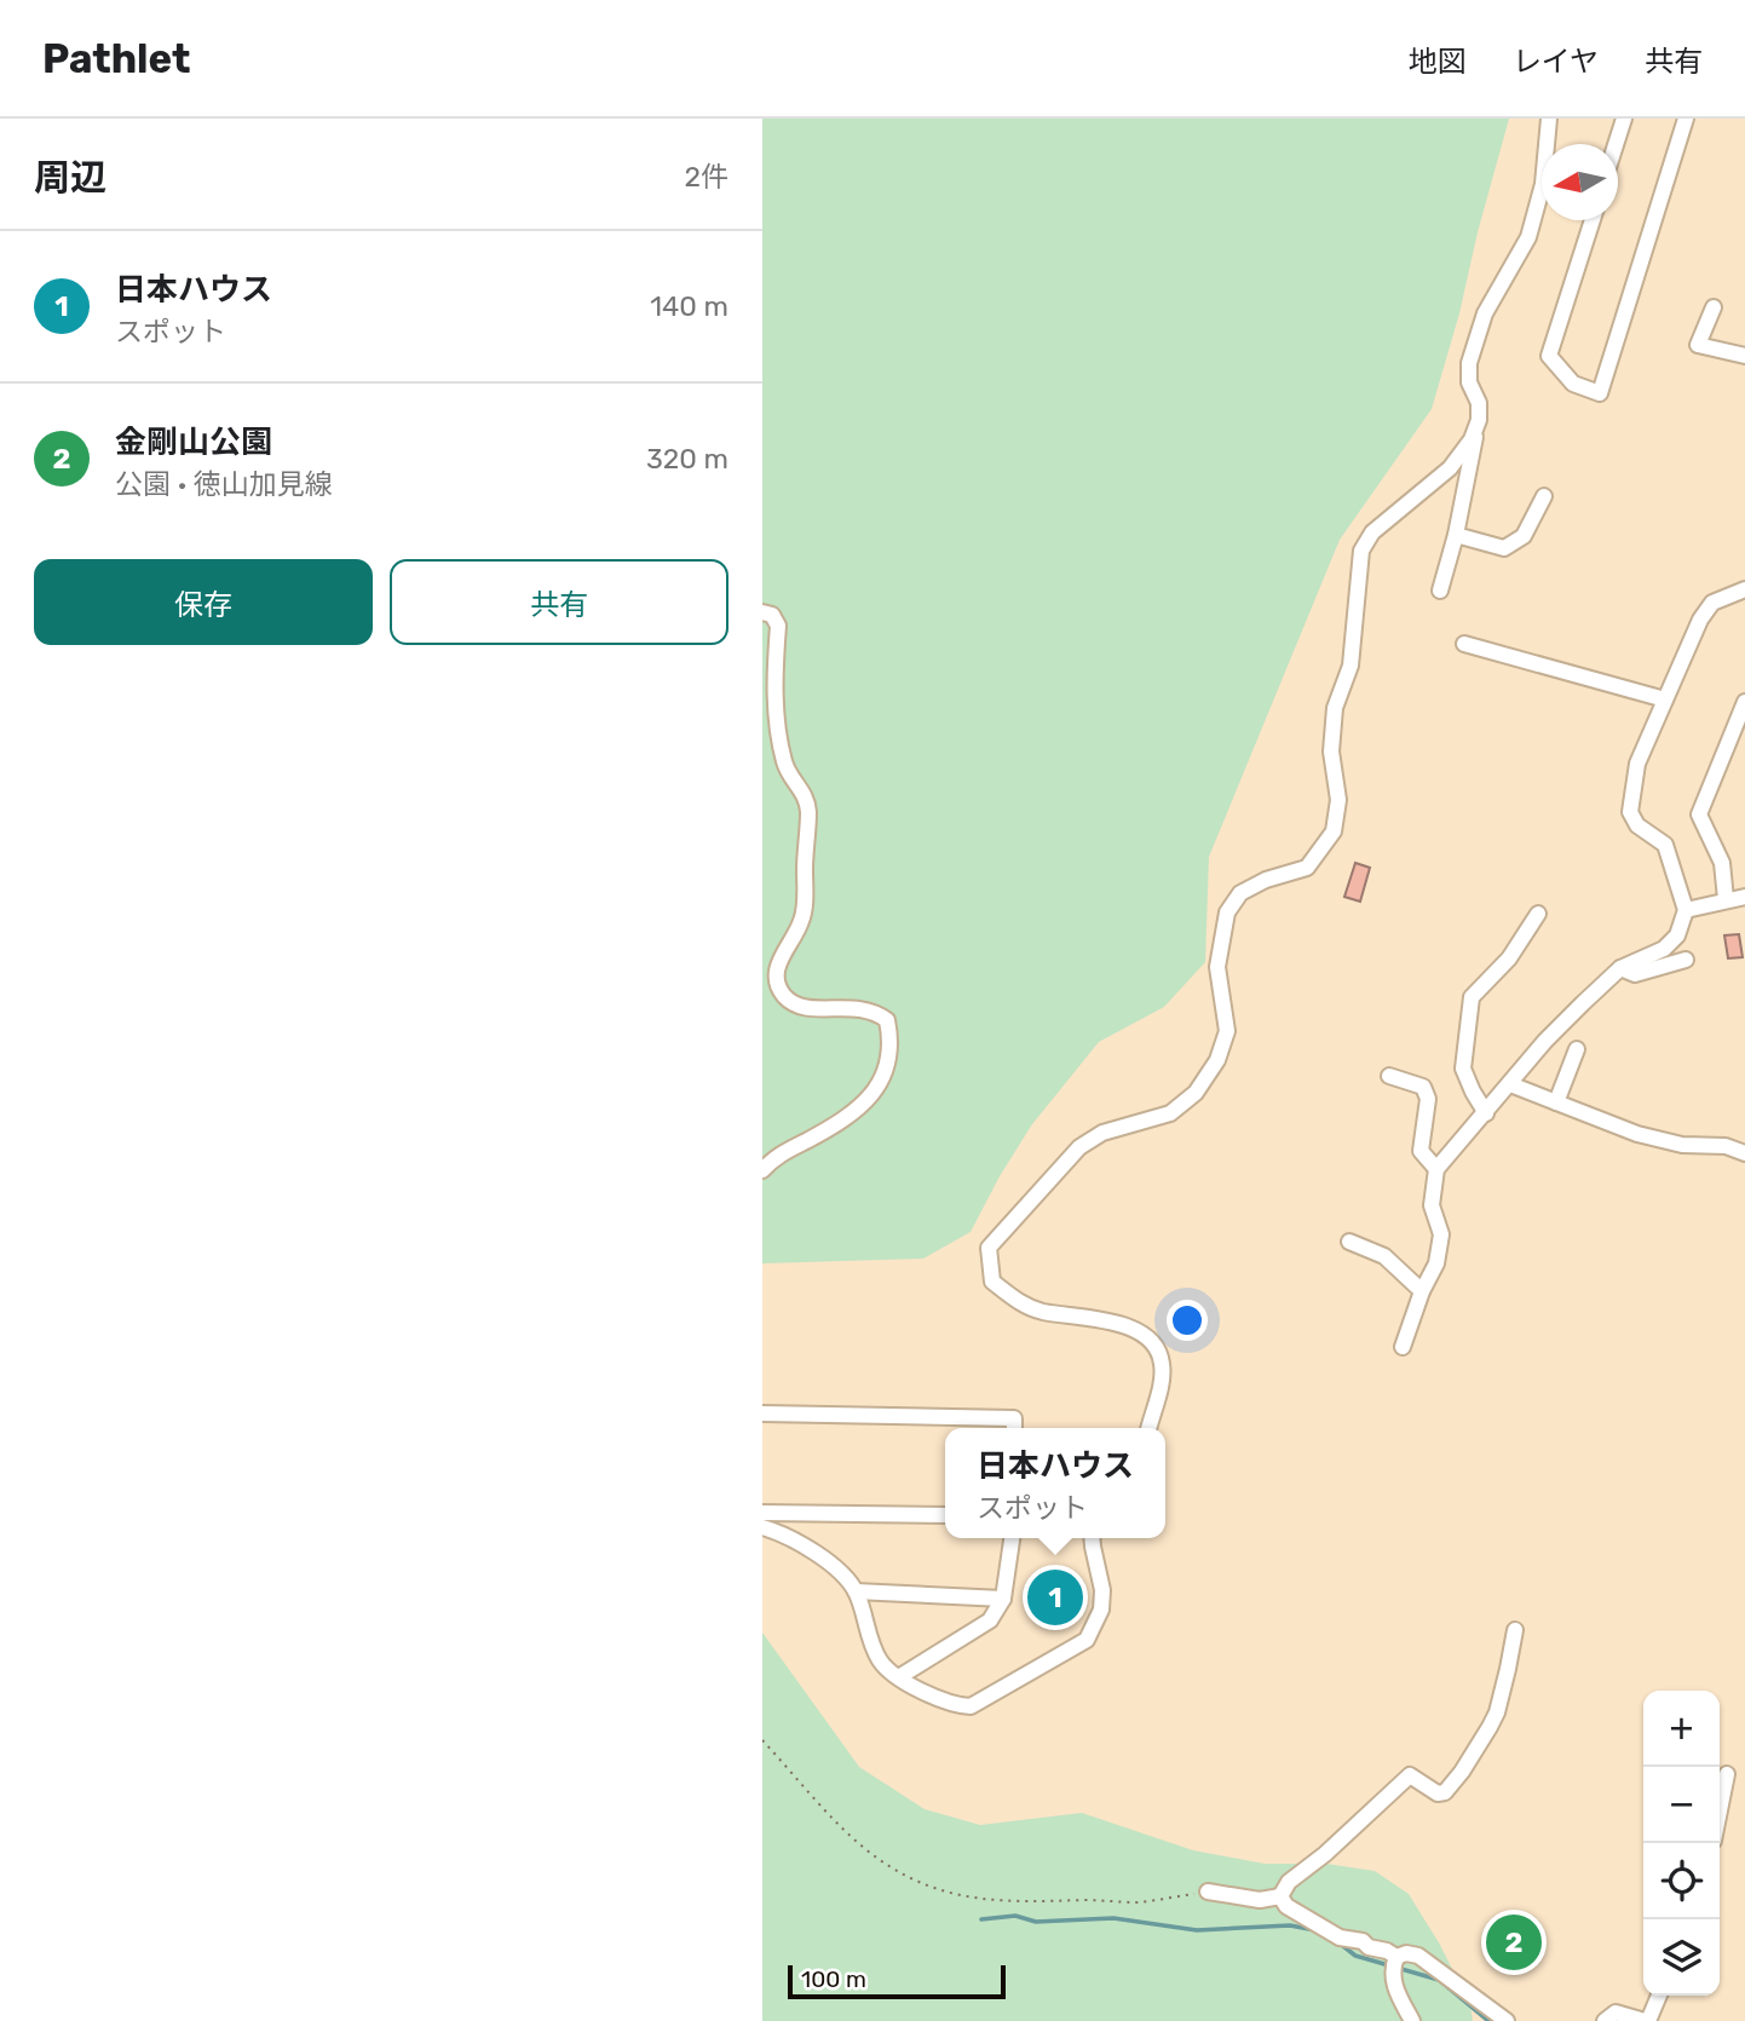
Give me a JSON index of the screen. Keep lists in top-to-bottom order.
{
  "scale_bar": "100 m",
  "north": "left",
  "page": {
    "header": "Pathlet",
    "nav": ["地図", "レイヤ", "共有"],
    "heading": ["周辺", "2件"],
    "list": [
      {
        "mark": "1",
        "name": "日本ハウス",
        "note": "スポット",
        "value": "140 m"
      },
      {
        "mark": "2",
        "name": "金剛山公園",
        "note": "公園 · 徳山加見線",
        "value": "320 m"
      }
    ],
    "buttons": ["保存", "共有"],
    "popup": ["日本ハウス", "スポット"],
    "pins": ["1", "2"],
    "map_buttons": ["+", "−"],
    "scale": "100 m"
  }
}
